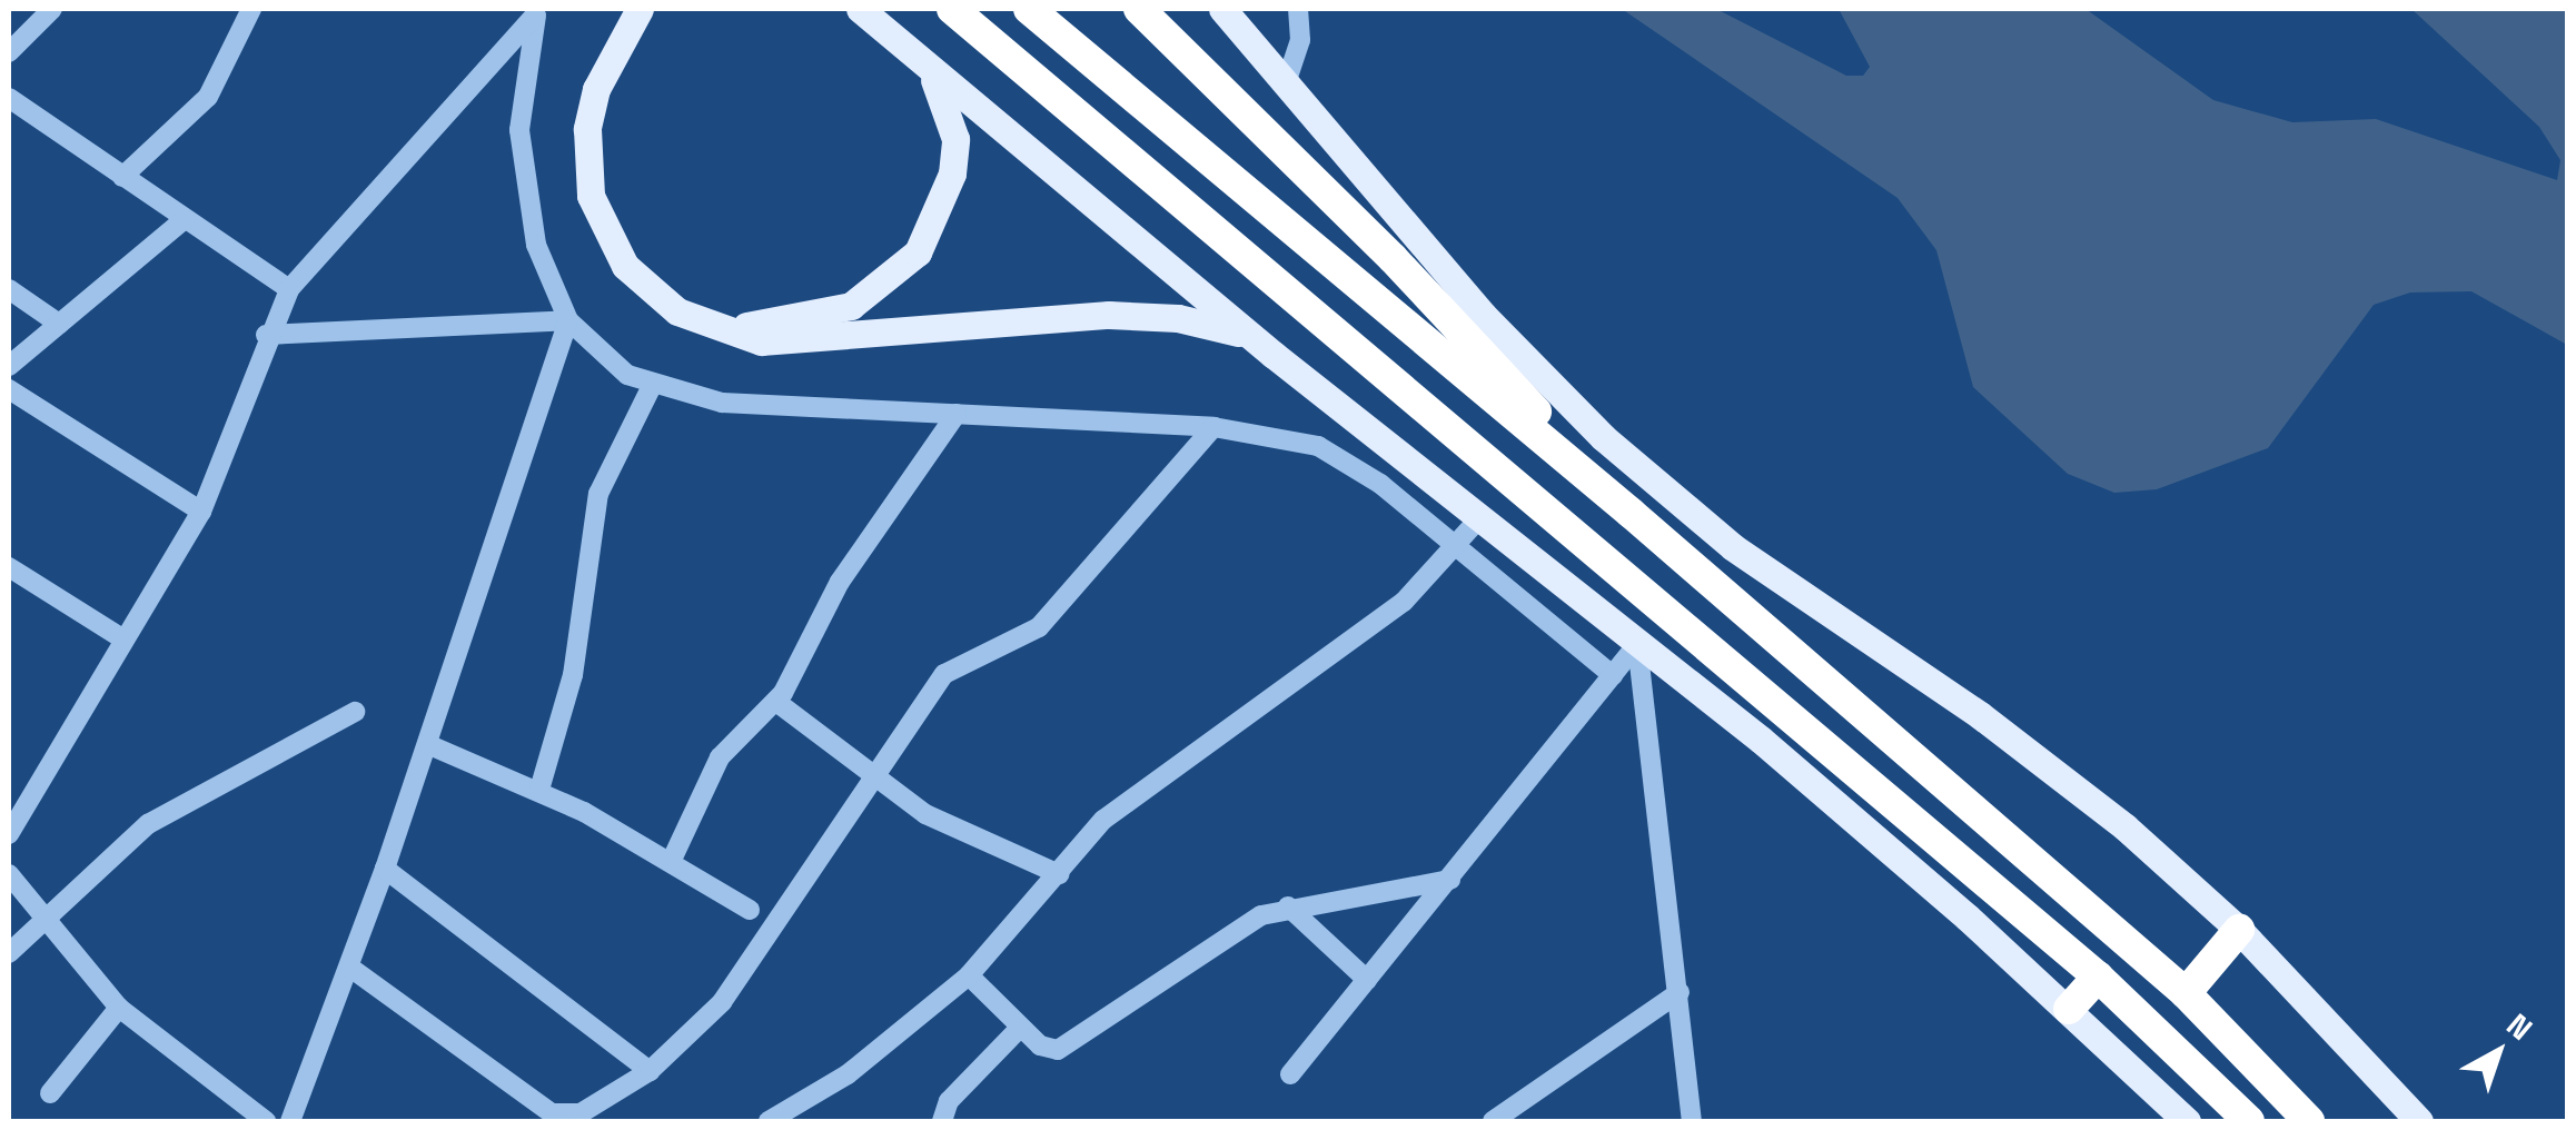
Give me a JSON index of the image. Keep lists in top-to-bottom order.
{
  "north": "top right"
}
